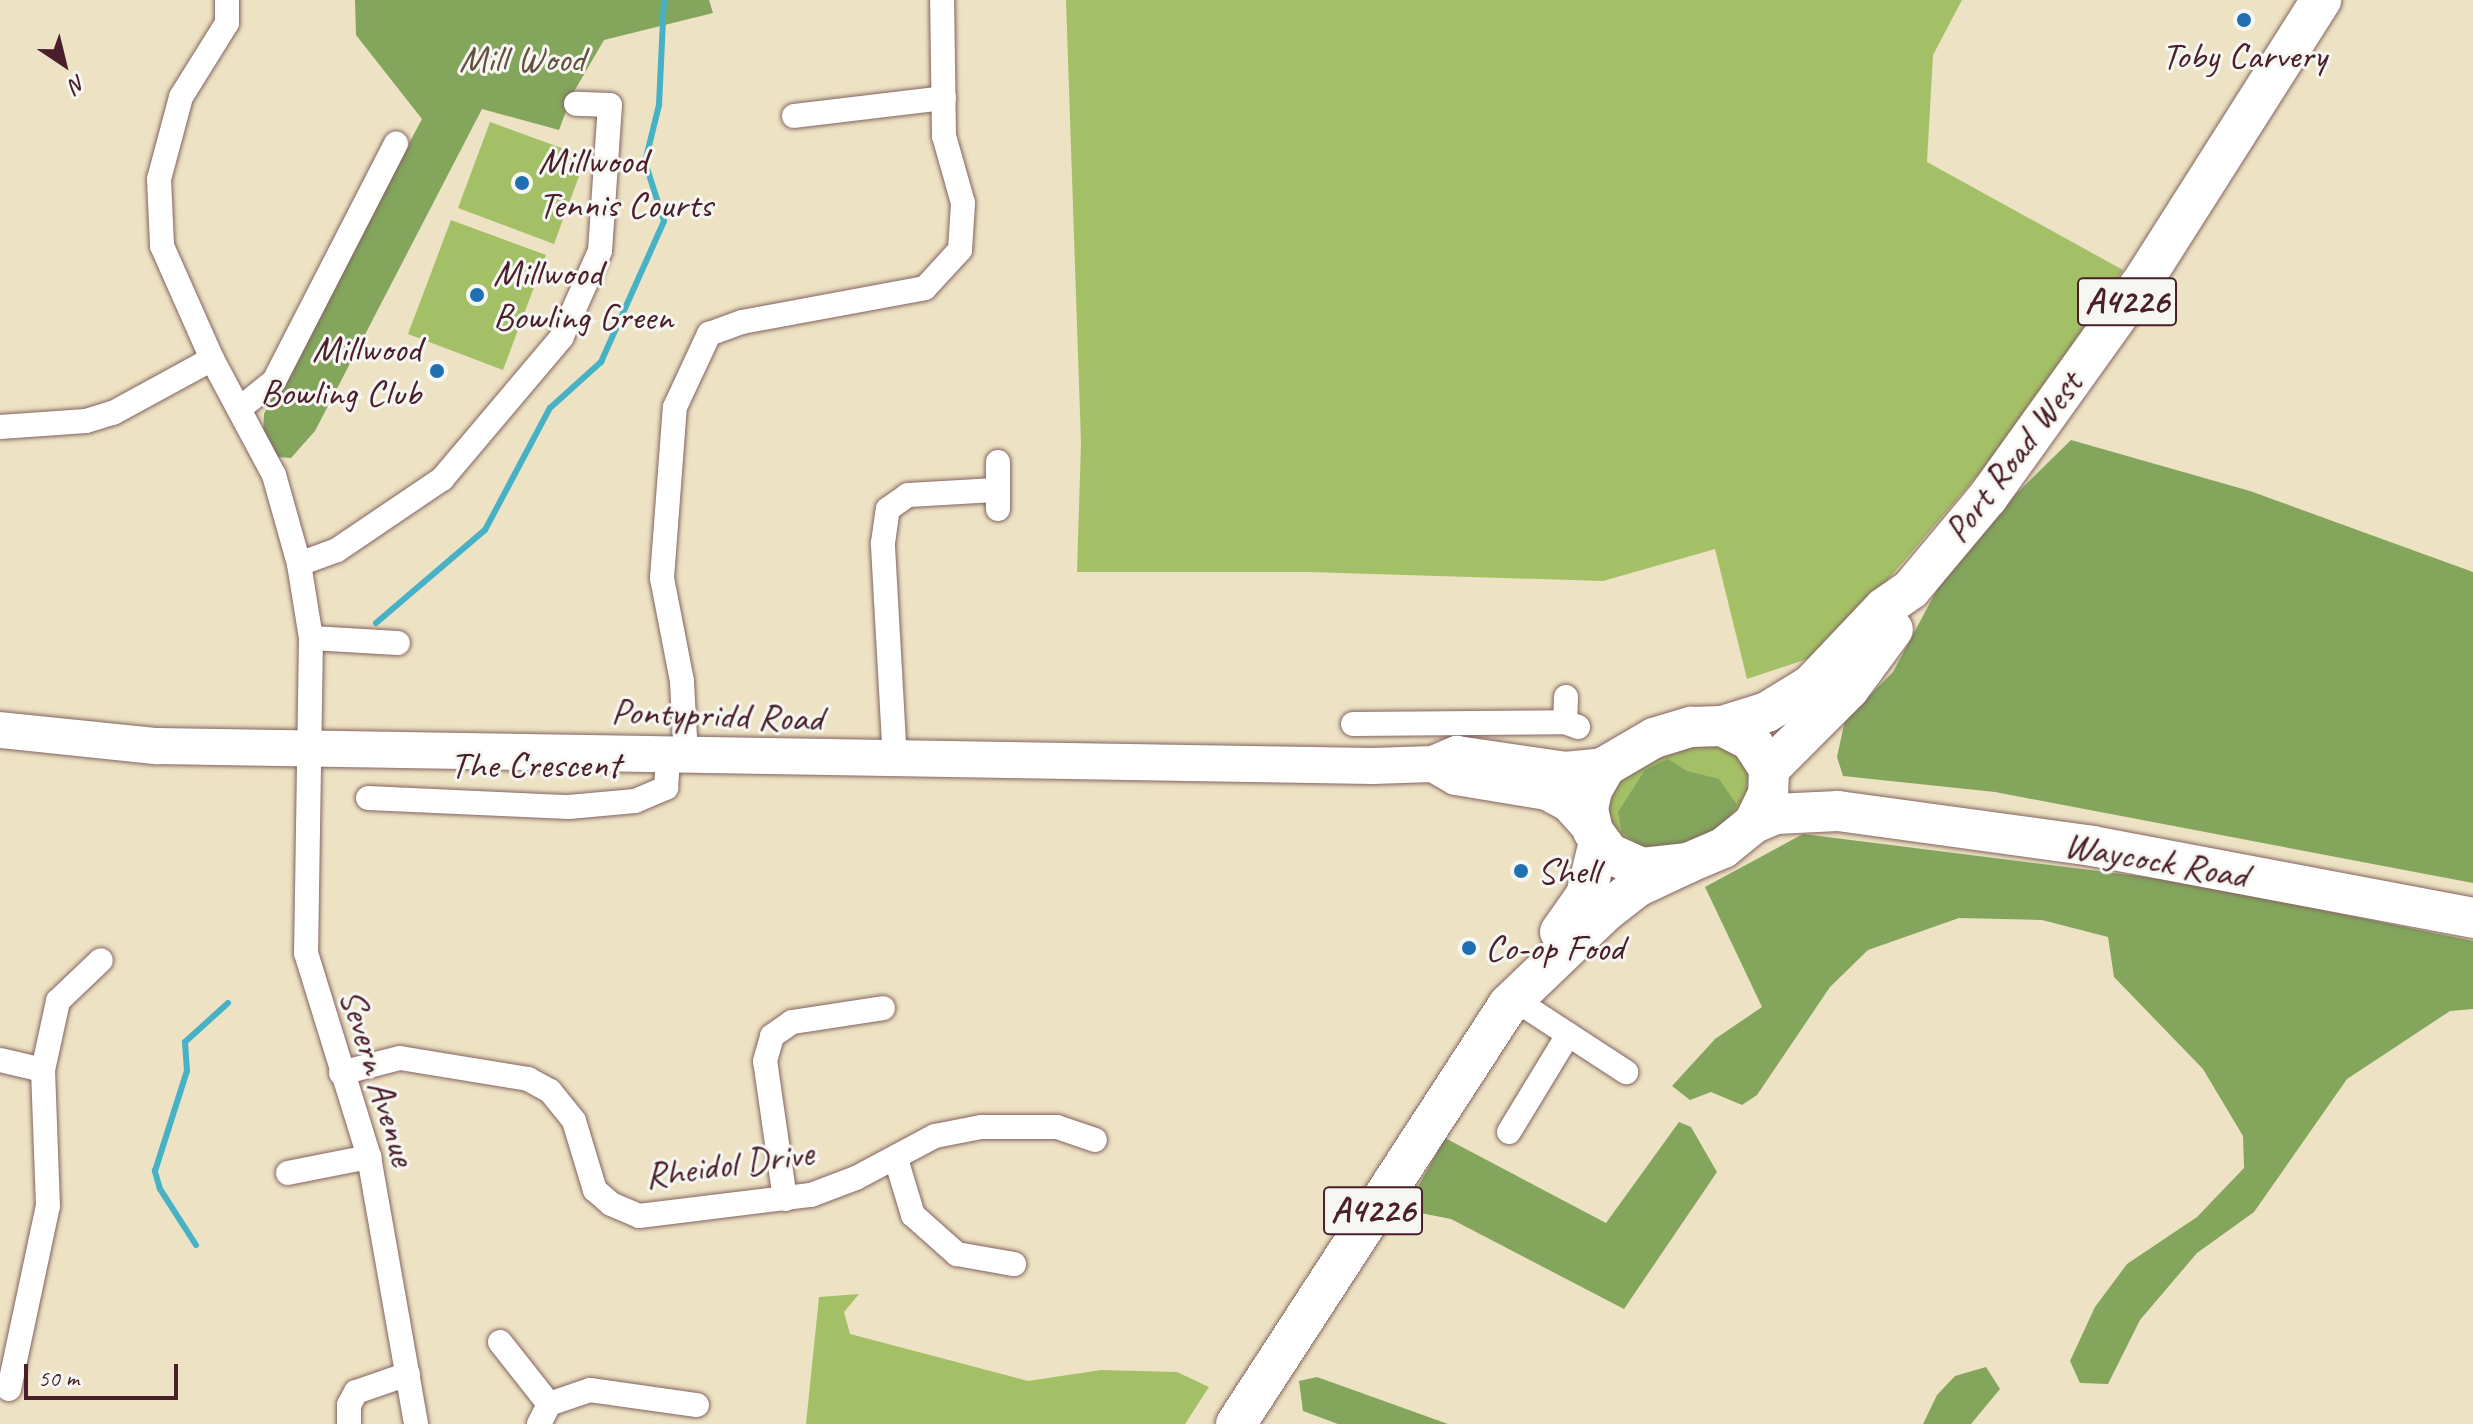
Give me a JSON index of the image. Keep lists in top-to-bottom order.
{
  "streets": {
    "main road": [
      "A4226",
      "Port Road West",
      "Pontypridd Road",
      "Waycock Road"
    ],
    "street": ["The Crescent", "Severn Avenue", "Rheidol Drive"]
  },
  "crossings": [
    ["A4226", "Port Road West"],
    ["A4226", "Pontypridd Road"],
    ["A4226", "Waycock Road"],
    ["Port Road West", "Pontypridd Road"],
    ["Port Road West", "Waycock Road"],
    ["Pontypridd Road", "The Crescent"],
    ["Pontypridd Road", "Waycock Road"],
    ["Pontypridd Road", "Severn Avenue"],
    ["Severn Avenue", "Rheidol Drive"]
  ],
  "parks": ["Mill Wood"],
  "places": [
    "Toby Carvery",
    "Millwood Tennis Courts",
    "Millwood Bowling Green",
    "Millwood Bowling Club",
    "Shell",
    "Co-op Food"
  ],
  "scale_bar": "50 m",
  "north": "bottom right"
}
